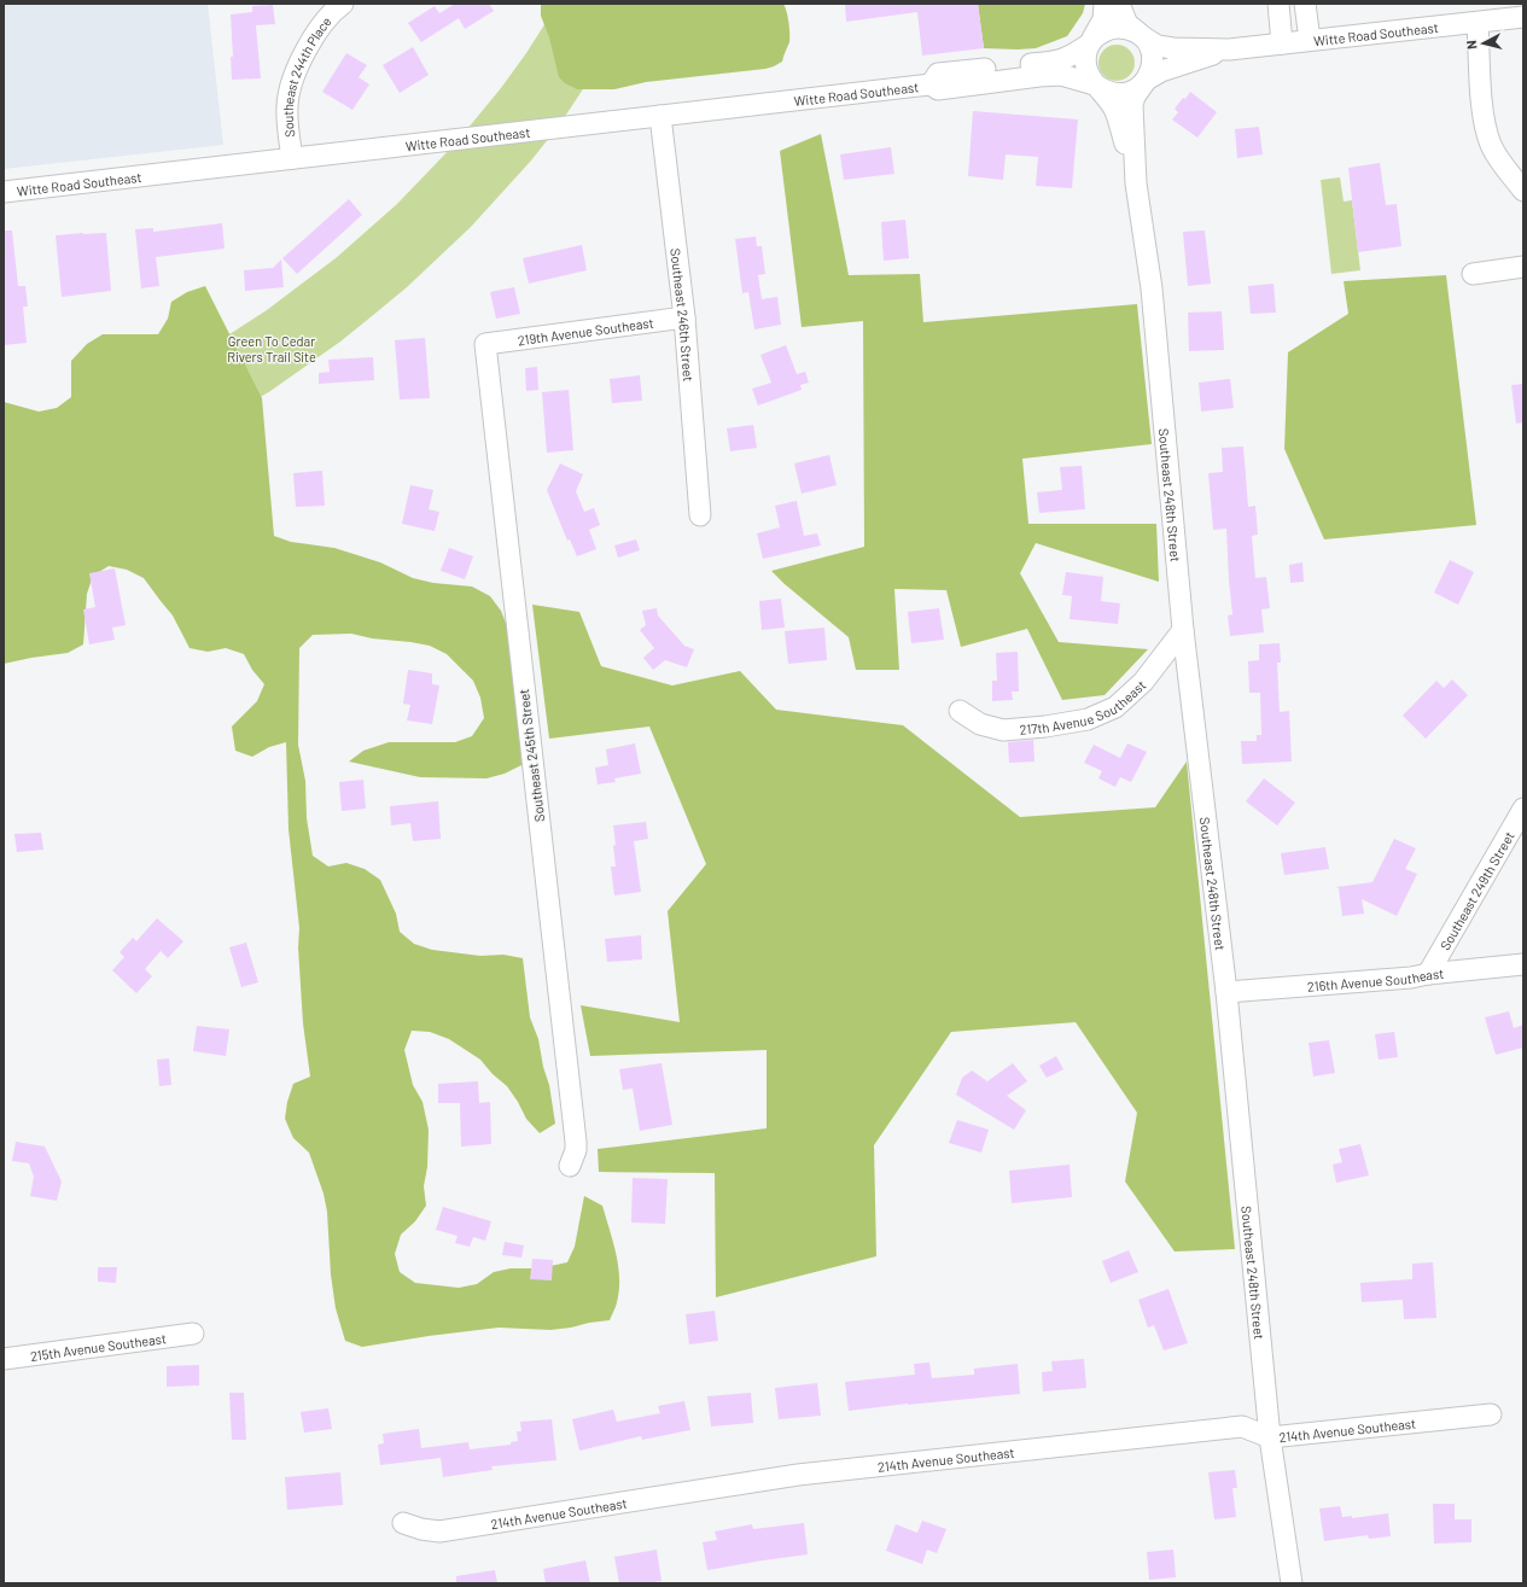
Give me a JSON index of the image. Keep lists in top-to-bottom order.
{
  "streets": {
    "street": [
      "Witte Road Southeast",
      "Southeast 244th Place",
      "Southeast 246th Street",
      "219th Avenue Southeast",
      "Southeast 248th Street",
      "217th Avenue Southeast",
      "Southeast 245th Street",
      "Southeast 249th Street",
      "216th Avenue Southeast",
      "215th Avenue Southeast",
      "214th Avenue Southeast"
    ]
  },
  "crossings": [
    ["Witte Road Southeast", "Southeast 244th Place"],
    ["Witte Road Southeast", "Southeast 246th Street"],
    ["Witte Road Southeast", "Southeast 248th Street"],
    ["Southeast 246th Street", "219th Avenue Southeast"],
    ["219th Avenue Southeast", "Southeast 245th Street"],
    ["Southeast 248th Street", "217th Avenue Southeast"],
    ["Southeast 248th Street", "216th Avenue Southeast"],
    ["Southeast 248th Street", "214th Avenue Southeast"],
    ["Southeast 249th Street", "216th Avenue Southeast"]
  ],
  "parks": ["Green To Cedar Rivers Trail Site"],
  "north": "left"
}
